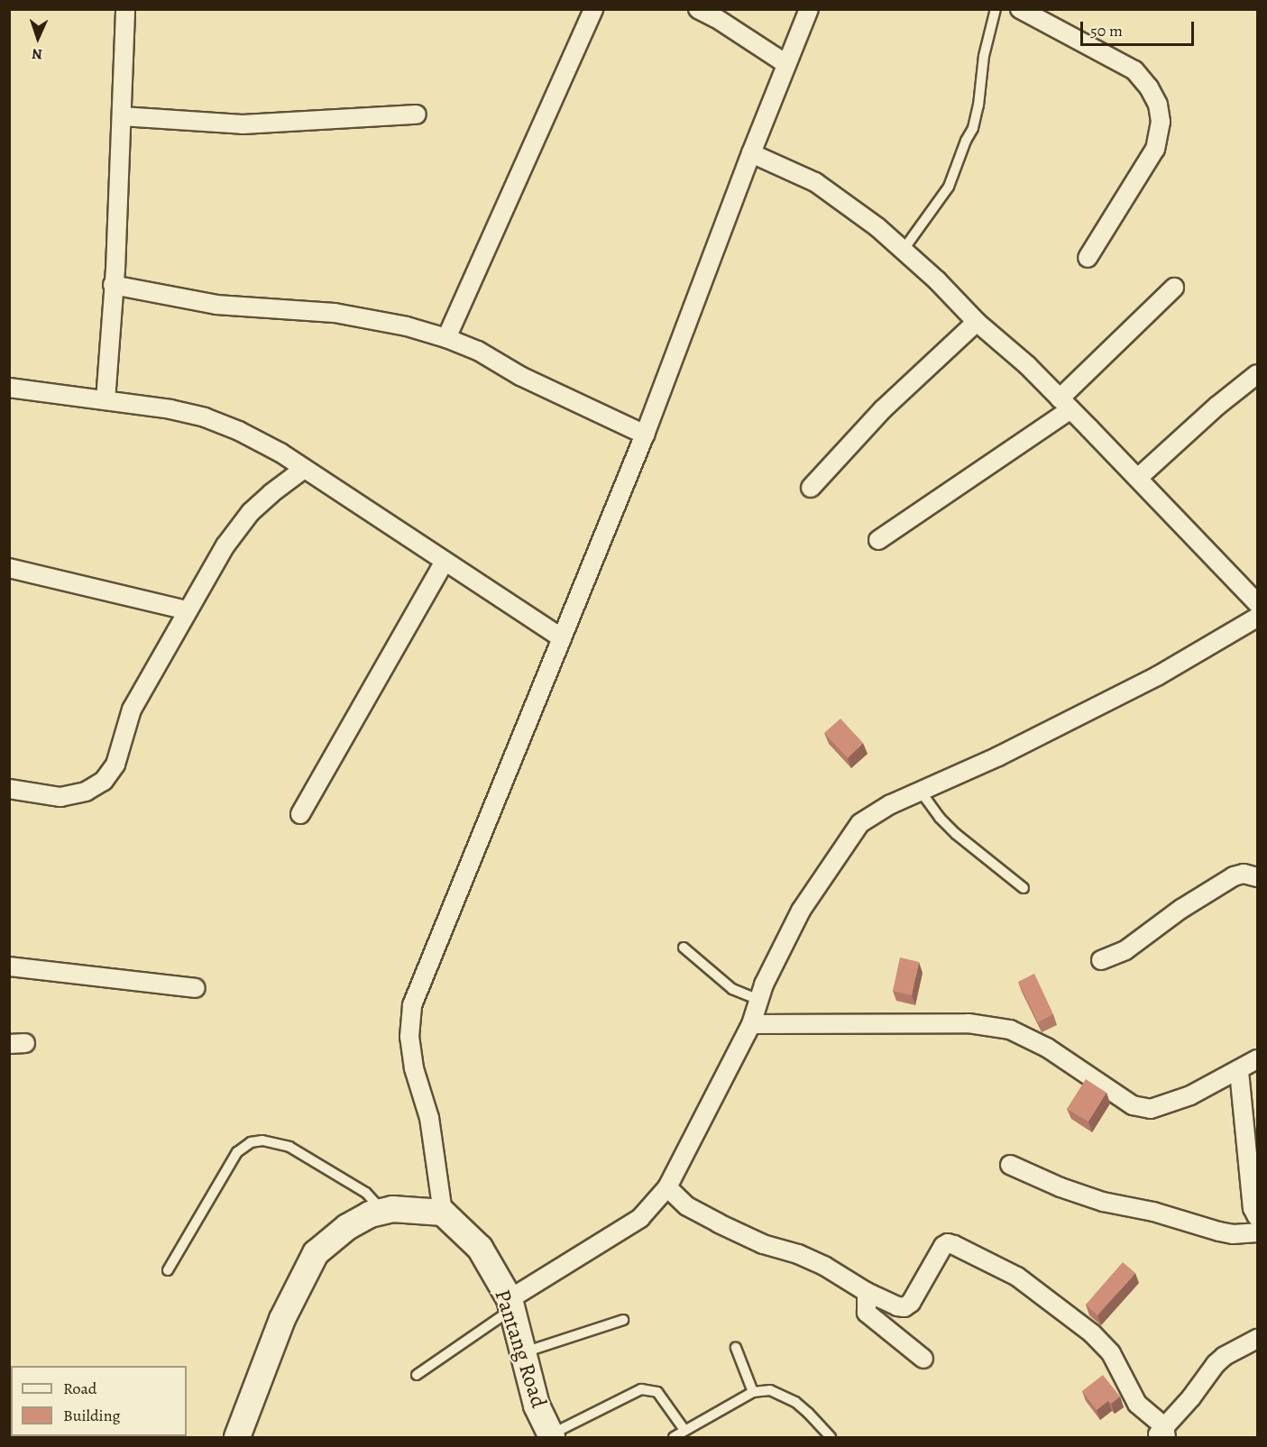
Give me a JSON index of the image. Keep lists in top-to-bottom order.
{
  "streets": {
    "street": ["Pantang Road"]
  },
  "legend": ["Road", "Building"],
  "scale_bar": "50 m",
  "north": "bottom"
}
